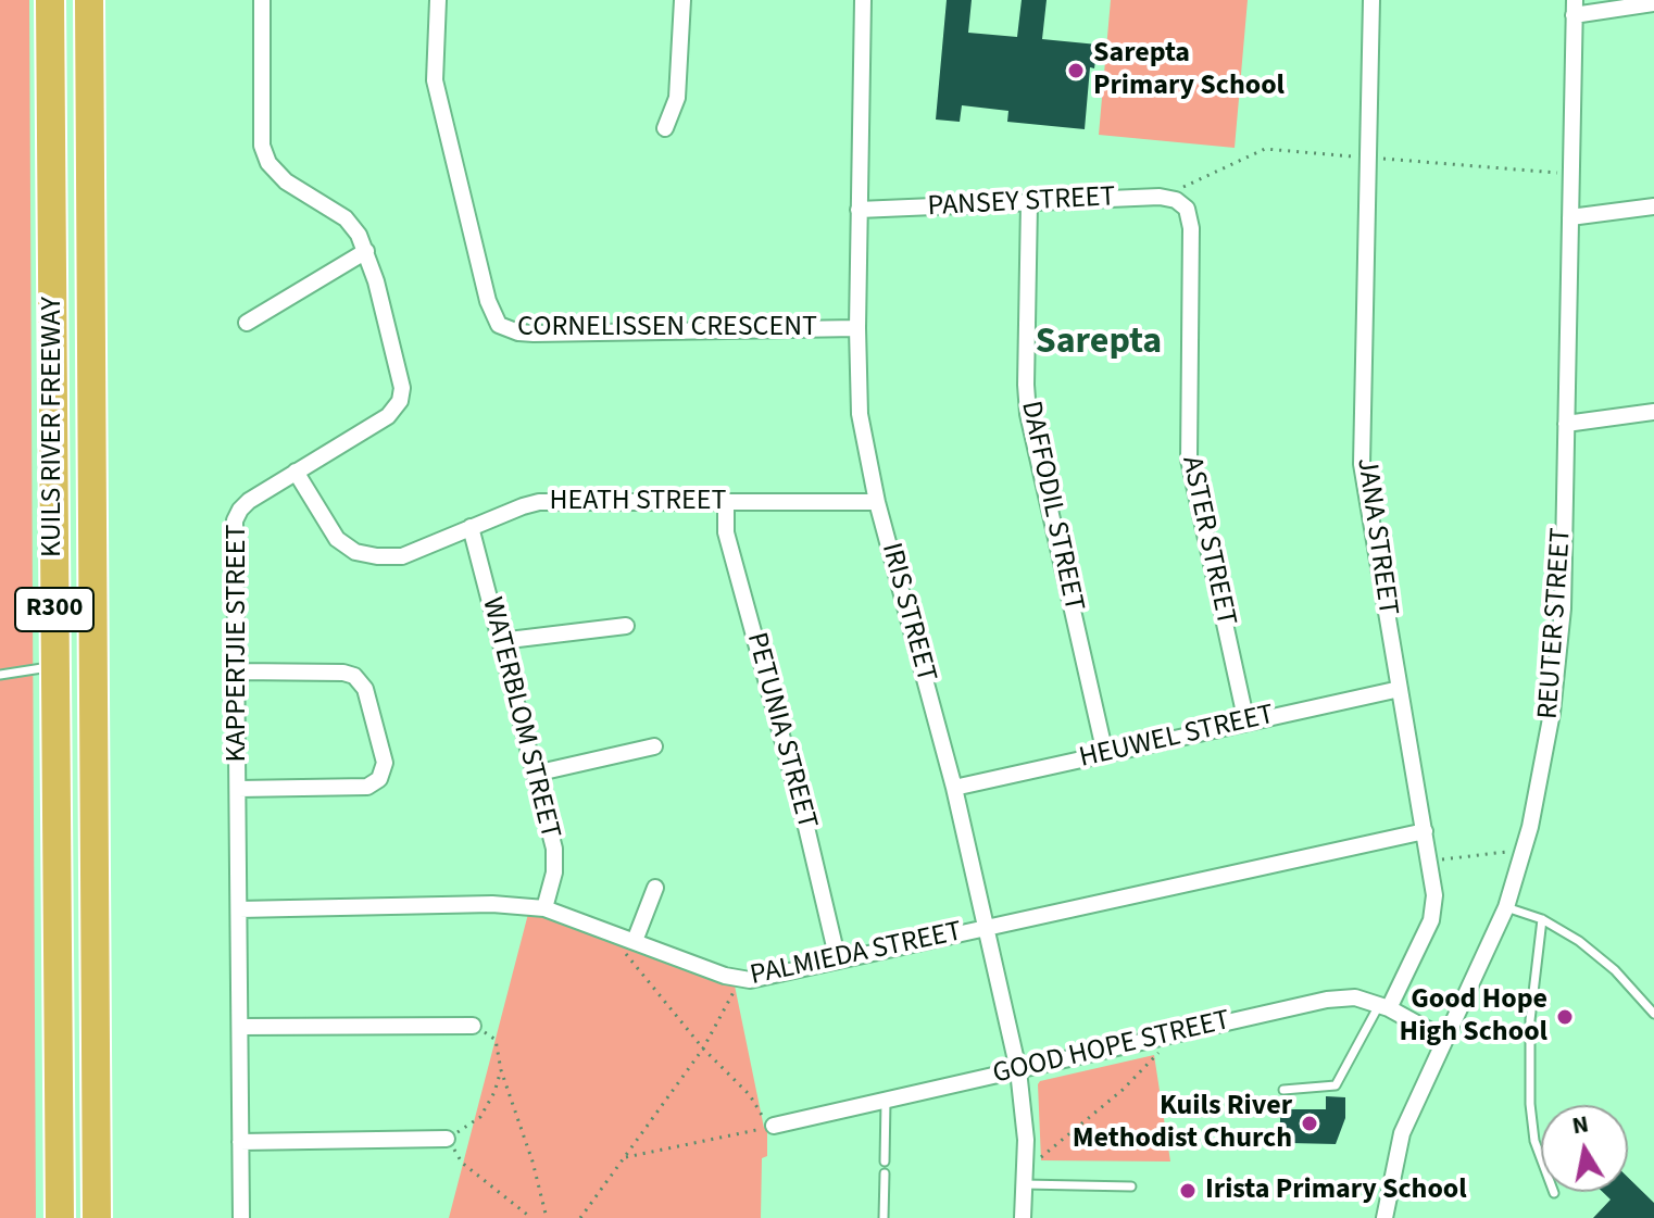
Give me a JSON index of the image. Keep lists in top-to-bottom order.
{
  "streets": {
    "highway": ["KUILS RIVER FREEWAY", "R300"],
    "street": [
      "PANSEY STREET",
      "CORNELISSEN CRESCENT",
      "HEATH STREET",
      "DAFFODIL STREET",
      "JANA STREET",
      "ASTER STREET",
      "IRIS STREET",
      "REUTER STREET",
      "KAPPERTJIE STREET",
      "WATERBLOM STREET",
      "PETUNIA STREET",
      "HEUWEL STREET",
      "PALMIEDA STREET",
      "GOOD HOPE STREET"
    ]
  },
  "crossings": [
    ["PANSEY STREET", "DAFFODIL STREET"],
    ["PANSEY STREET", "ASTER STREET"],
    ["PANSEY STREET", "IRIS STREET"],
    ["CORNELISSEN CRESCENT", "IRIS STREET"],
    ["HEATH STREET", "IRIS STREET"],
    ["HEATH STREET", "KAPPERTJIE STREET"],
    ["HEATH STREET", "WATERBLOM STREET"],
    ["HEATH STREET", "PETUNIA STREET"],
    ["DAFFODIL STREET", "HEUWEL STREET"],
    ["JANA STREET", "HEUWEL STREET"],
    ["JANA STREET", "PALMIEDA STREET"],
    ["JANA STREET", "GOOD HOPE STREET"],
    ["ASTER STREET", "HEUWEL STREET"],
    ["IRIS STREET", "HEUWEL STREET"],
    ["IRIS STREET", "PALMIEDA STREET"],
    ["IRIS STREET", "GOOD HOPE STREET"],
    ["REUTER STREET", "GOOD HOPE STREET"],
    ["KAPPERTJIE STREET", "PALMIEDA STREET"],
    ["WATERBLOM STREET", "PALMIEDA STREET"],
    ["PETUNIA STREET", "PALMIEDA STREET"]
  ],
  "districts": ["Sarepta"],
  "places": [
    "Sarepta Primary School",
    "Good Hope High School",
    "Kuils River Methodist Church",
    "Irista Primary School"
  ],
  "north": "top"
}
